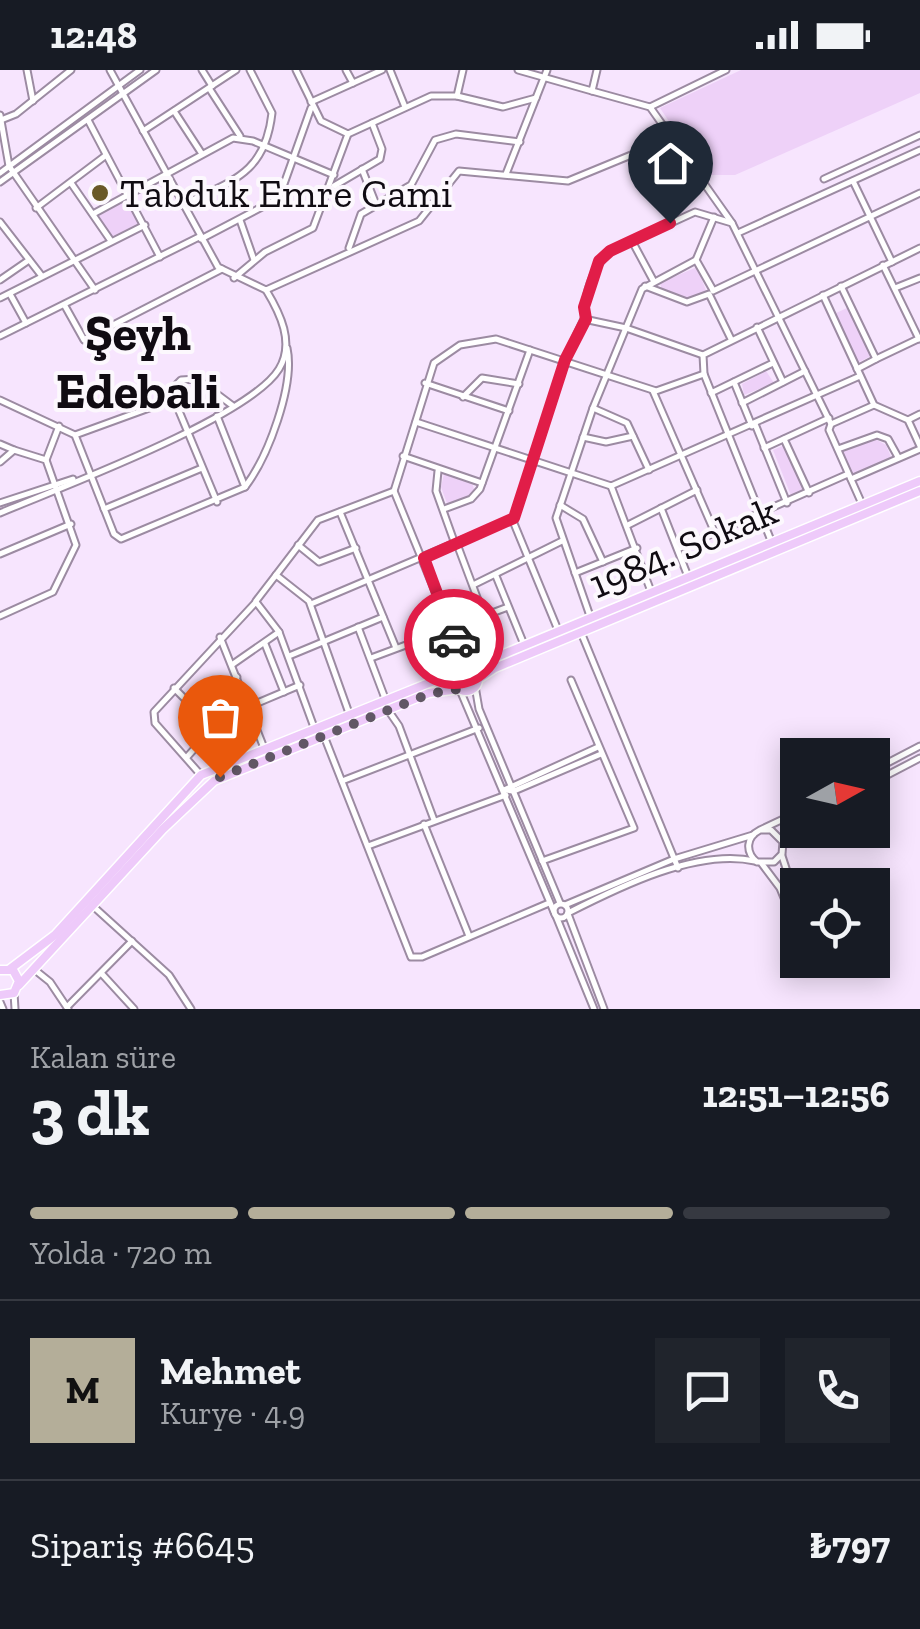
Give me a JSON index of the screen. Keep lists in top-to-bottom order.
{
  "streets": {
    "main road": ["1984. Sokak"]
  },
  "districts": ["Şeyh Edebali"],
  "places": ["Tabduk Emre Cami"],
  "north": "right",
  "page": {
    "status": "12:48",
    "heading": ["3 dk", "Kalan süre", "12:51–12:56"],
    "panel": [
      "Mehmet",
      "Kurye · 4.9",
      "Sipariş #6645",
      "₺797"
    ],
    "bar": "Yolda · 720 m",
    "round": "M"
  }
}
